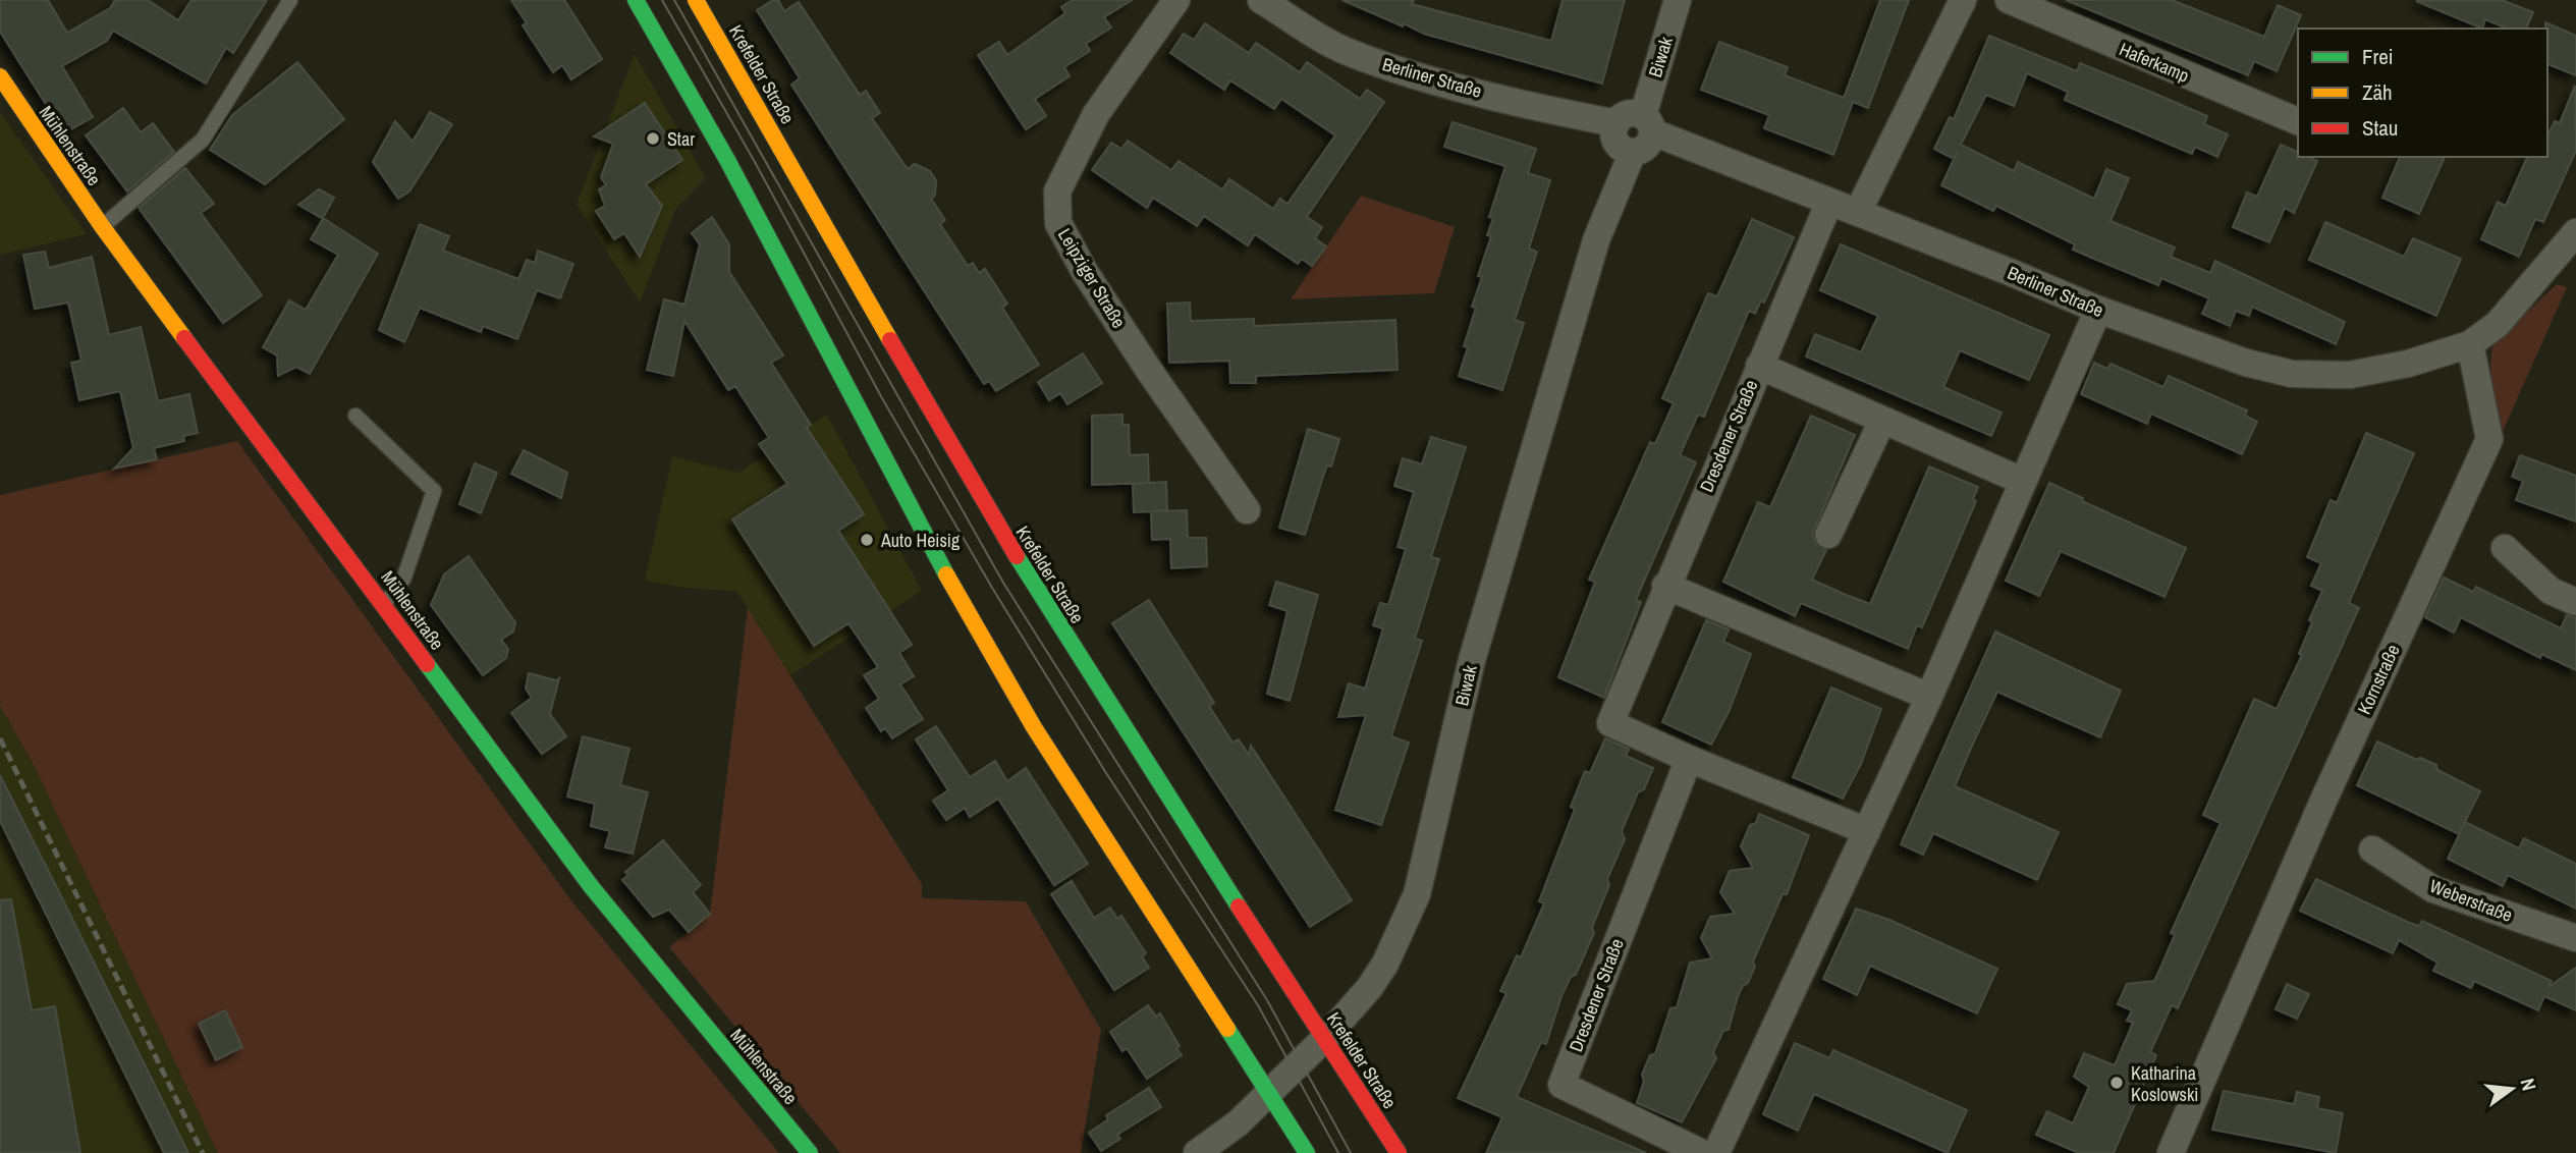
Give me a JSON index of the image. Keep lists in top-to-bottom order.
{
  "streets": {
    "main road": ["Krefelder Straße", "Mühlenstraße"],
    "street": [
      "Biwak",
      "Haferkamp",
      "Berliner Straße",
      "Leipziger Straße",
      "Dresdener Straße",
      "Kornstraße",
      "Weberstraße"
    ]
  },
  "crossings": [
    ["Biwak", "Krefelder Straße"],
    ["Biwak", "Berliner Straße"],
    ["Berliner Straße", "Dresdener Straße"],
    ["Berliner Straße", "Kornstraße"]
  ],
  "places": ["Star", "Auto Heisig", "Katharina Koslowski"],
  "legend": ["Frei", "Zäh", "Stau"],
  "north": "right"
}
